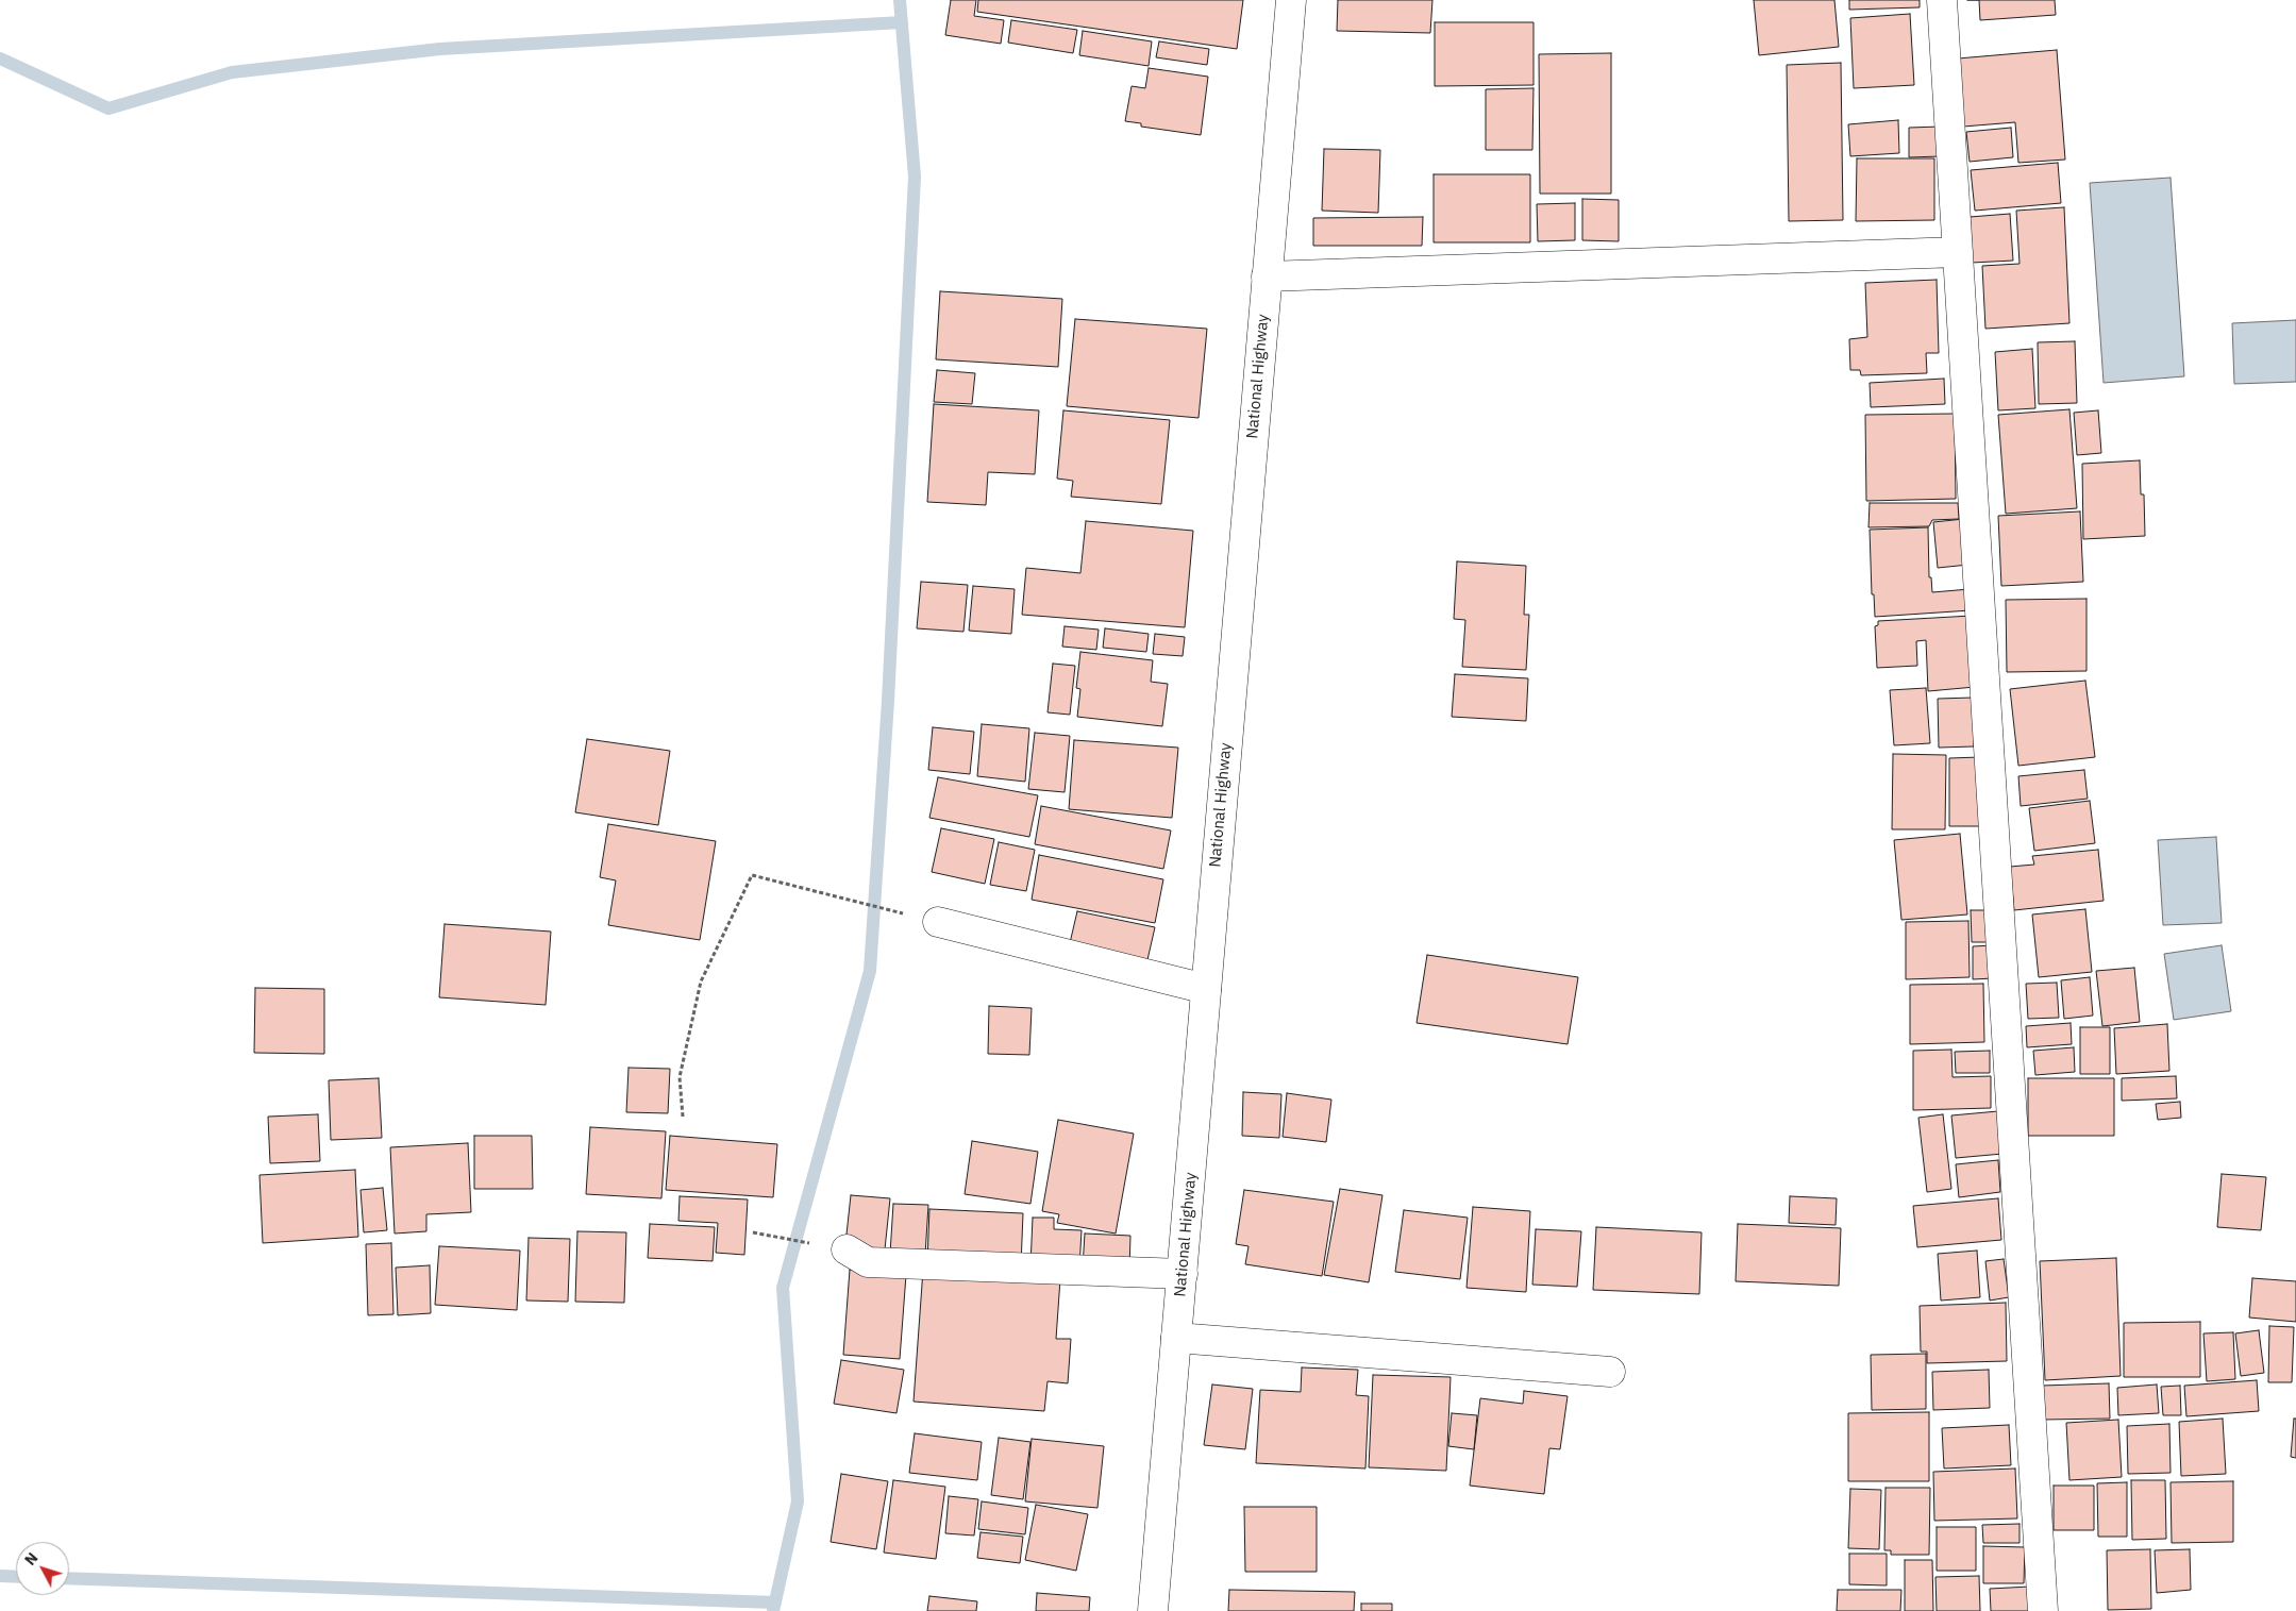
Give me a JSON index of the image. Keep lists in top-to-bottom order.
{
  "streets": {
    "street": ["National Highway"]
  },
  "north": "top left"
}
